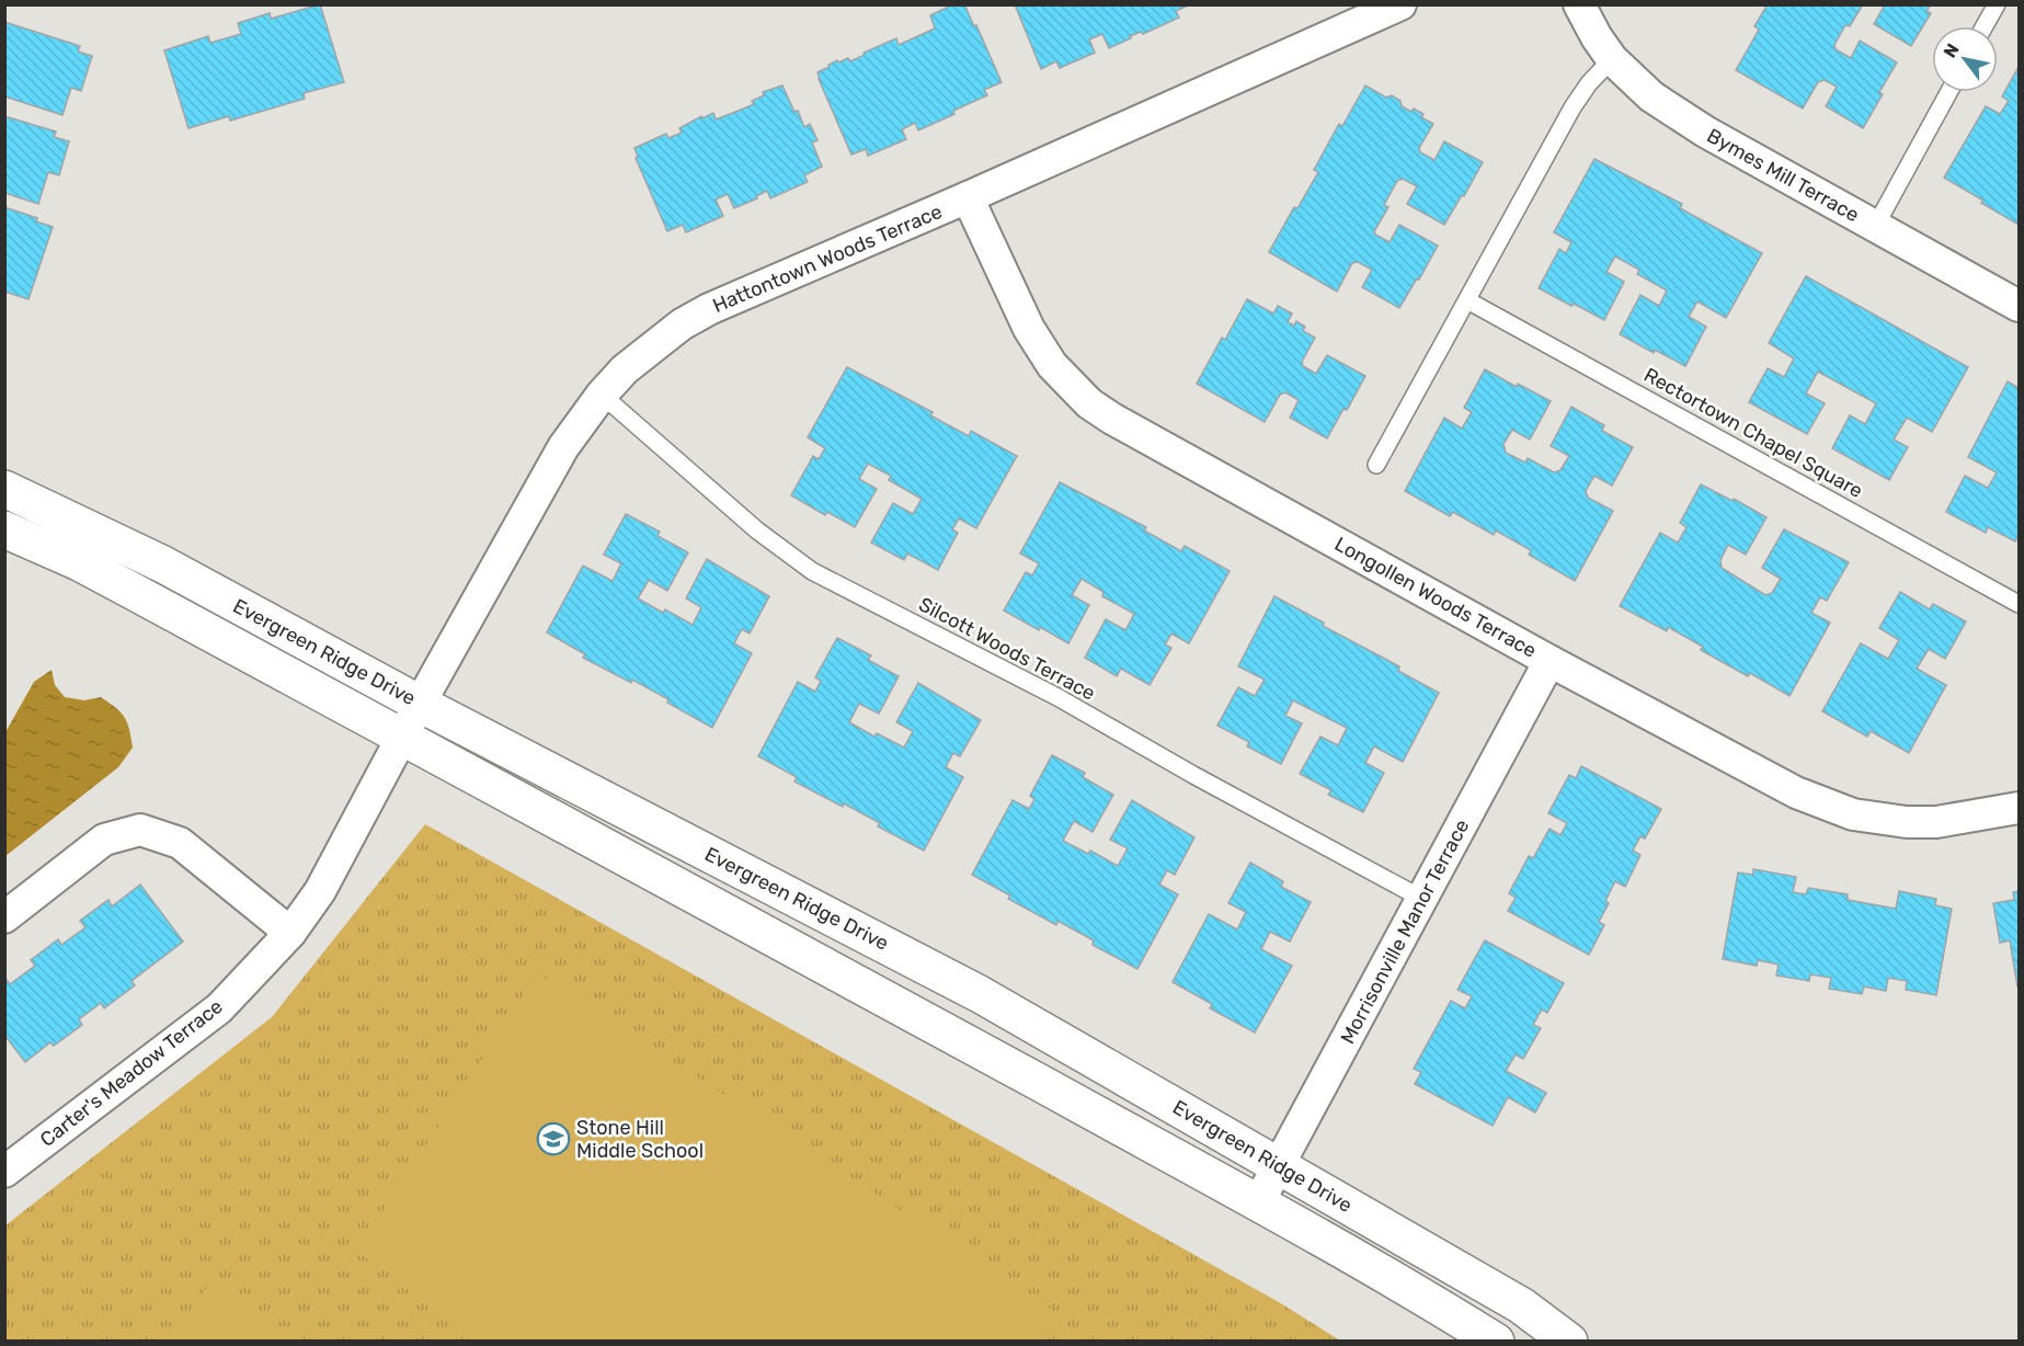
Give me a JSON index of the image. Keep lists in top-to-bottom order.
{
  "streets": {
    "street": [
      "Bymes Mill Terrace",
      "Hattontown Woods Terrace",
      "Longollen Woods Terrace",
      "Evergreen Ridge Drive",
      "Morrisonville Manor Terrace",
      "Carter's Meadow Terrace"
    ],
    "lane": ["Rectortown Chapel Square", "Silcott Woods Terrace"]
  },
  "crossings": [
    ["Hattontown Woods Terrace", "Longollen Woods Terrace"],
    ["Hattontown Woods Terrace", "Silcott Woods Terrace"],
    ["Hattontown Woods Terrace", "Evergreen Ridge Drive"],
    ["Hattontown Woods Terrace", "Carter's Meadow Terrace"],
    ["Longollen Woods Terrace", "Morrisonville Manor Terrace"],
    ["Silcott Woods Terrace", "Morrisonville Manor Terrace"],
    ["Evergreen Ridge Drive", "Morrisonville Manor Terrace"],
    ["Evergreen Ridge Drive", "Carter's Meadow Terrace"]
  ],
  "places": {
    "school or university": ["Stone Hill Middle School"]
  },
  "north": "top left"
}
